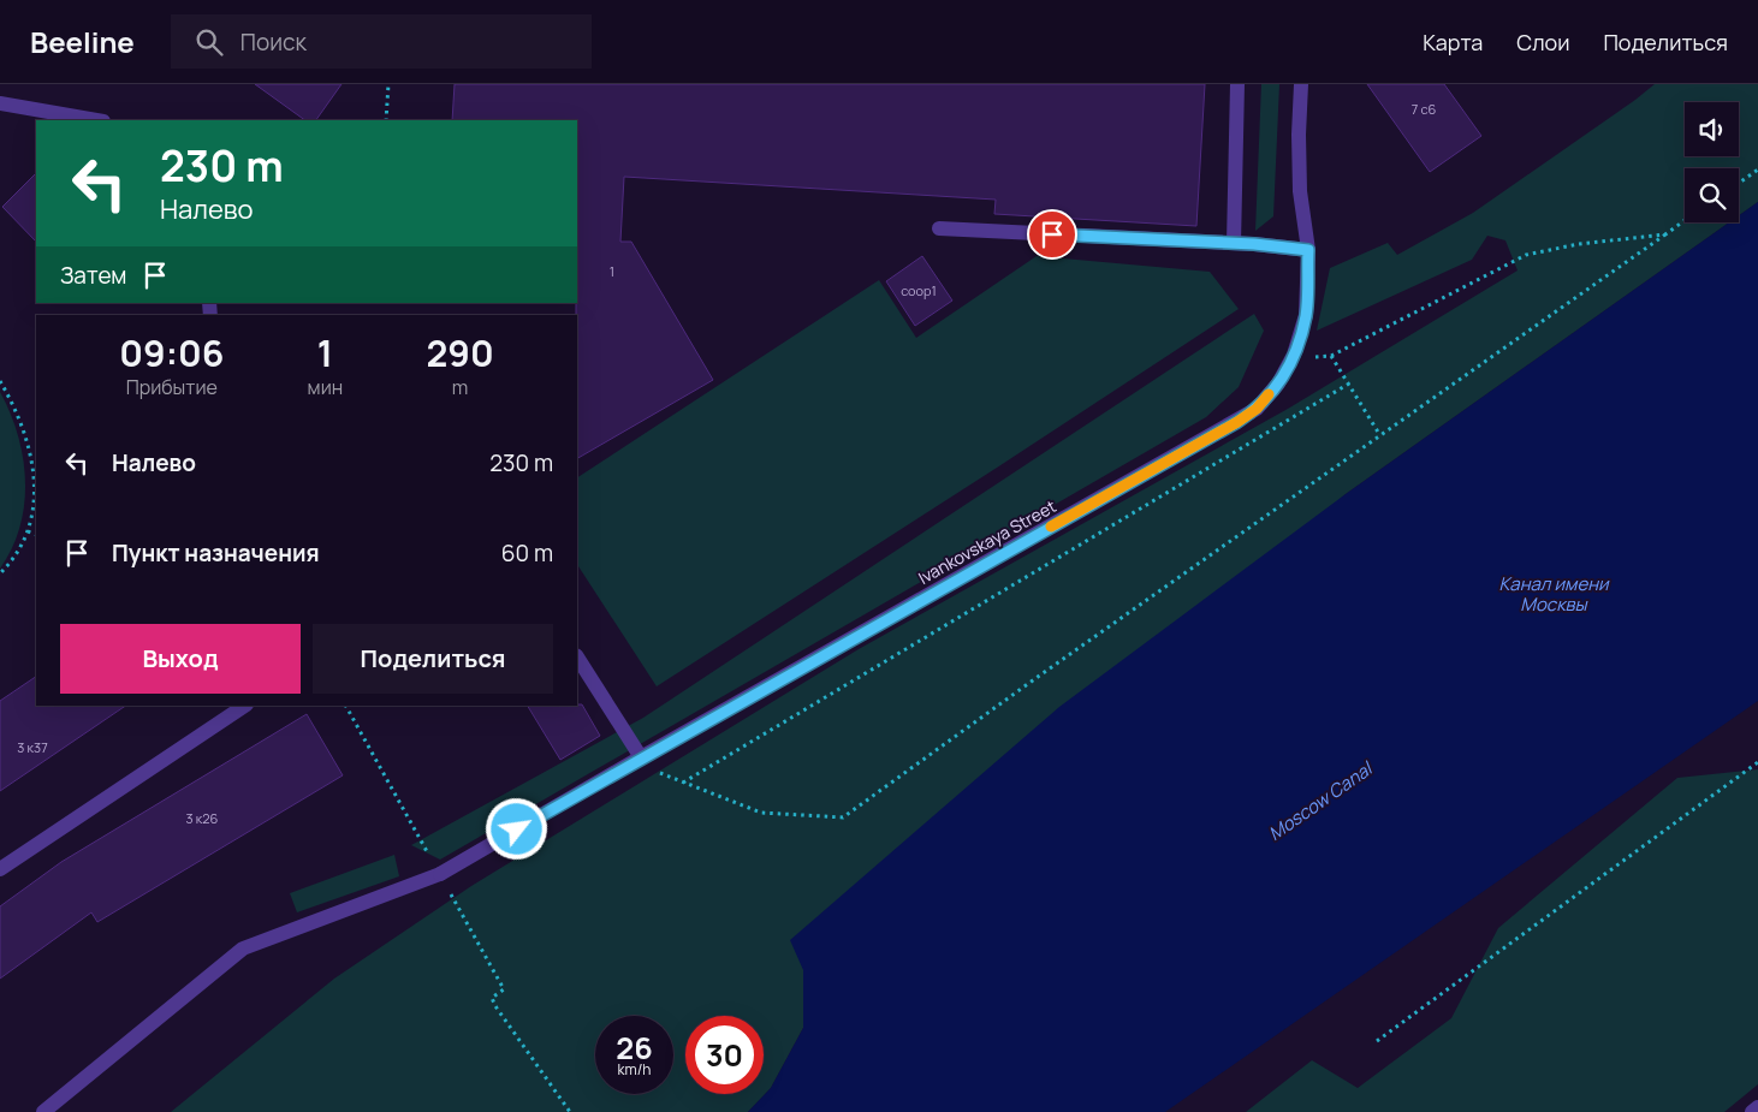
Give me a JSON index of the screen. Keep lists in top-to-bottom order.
{
  "streets": {
    "street": ["Ivankovskaya Street"]
  },
  "water": ["Канал имени Москвы", "Moscow Canal"],
  "house_numbers": [
    "7 с6",
    "1",
    "соор1",
    "3 к37",
    "3 к26"
  ],
  "page": {
    "header": "Beeline",
    "search": "Поиск",
    "nav": ["Карта", "Слои", "Поделиться"],
    "turn": ["230 m", "Налево"],
    "then": "Затем",
    "eta": [
      "09:06",
      "Прибытие",
      "1",
      "мин",
      "290",
      "m"
    ],
    "list": [
      {
        "name": "Налево",
        "value": "230 m"
      },
      {
        "name": "Пункт назначения",
        "value": "60 m"
      }
    ],
    "buttons": ["Выход", "Поделиться"],
    "speed": "26 km/h",
    "limit": "30"
  }
}
